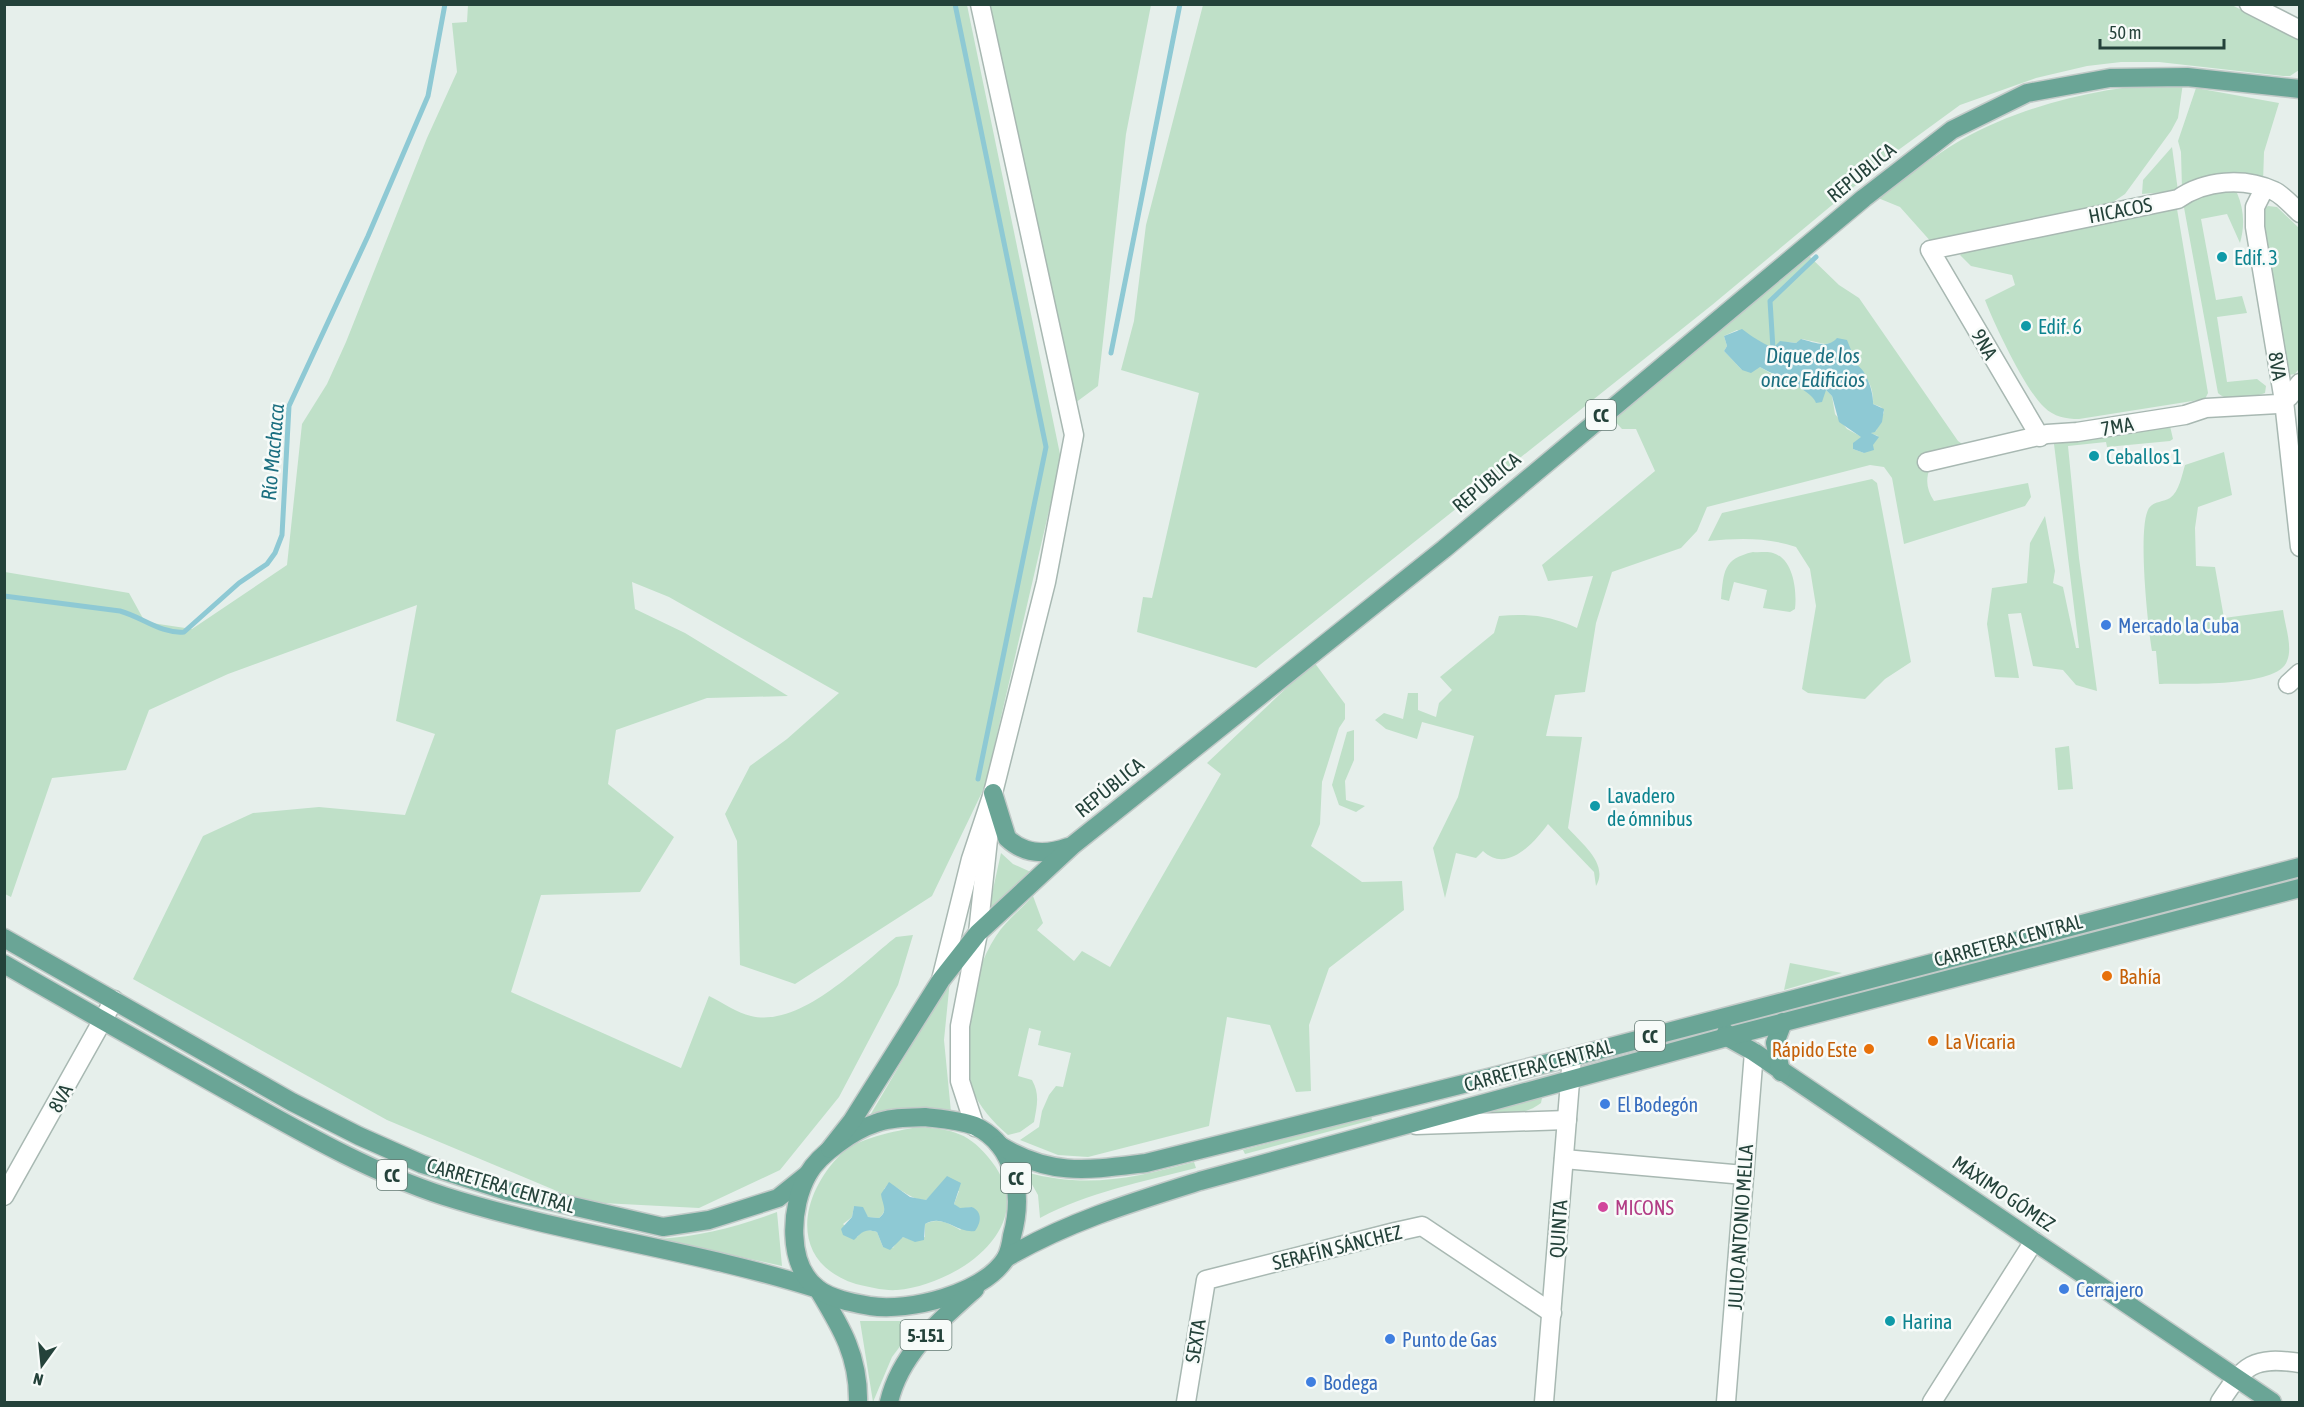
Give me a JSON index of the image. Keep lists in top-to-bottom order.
{
  "streets": {
    "main road": [
      "REPÚBLICA",
      "CC",
      "CARRETERA CENTRAL",
      "MÁXIMO GÓMEZ",
      "5-151"
    ],
    "street": [
      "HICACOS",
      "9NA",
      "8VA",
      "7MA",
      "JULIO ANTONIO MELLA",
      "QUINTA",
      "SERAFÍN SÁNCHEZ",
      "SEXTA"
    ]
  },
  "crossings": [
    ["REPÚBLICA", "CC"],
    ["REPÚBLICA", "CARRETERA CENTRAL"],
    ["REPÚBLICA", "5-151"],
    ["HICACOS", "9NA"],
    ["HICACOS", "8VA"],
    ["9NA", "7MA"],
    ["8VA", "7MA"],
    ["8VA", "CARRETERA CENTRAL"],
    ["CC", "CARRETERA CENTRAL"],
    ["CC", "5-151"],
    ["CARRETERA CENTRAL", "MÁXIMO GÓMEZ"],
    ["CARRETERA CENTRAL", "QUINTA"],
    ["CARRETERA CENTRAL", "5-151"],
    ["MÁXIMO GÓMEZ", "JULIO ANTONIO MELLA"],
    ["QUINTA", "SERAFÍN SÁNCHEZ"],
    ["SERAFÍN SÁNCHEZ", "SEXTA"]
  ],
  "water": ["Dique de los once Edificios", "Río Machaca"],
  "places": [
    "Edif. 3",
    "Edif. 6",
    "Ceballos 1",
    "Mercado la Cuba",
    "Lavadero de ómnibus",
    "Bahía",
    "La Vicaria",
    "Rápido Este",
    "El Bodegón",
    "MICONS",
    "Cerrajero",
    "Harina",
    "Punto de Gas",
    "Bodega"
  ],
  "scale_bar": "50 m",
  "north": "bottom"
}
